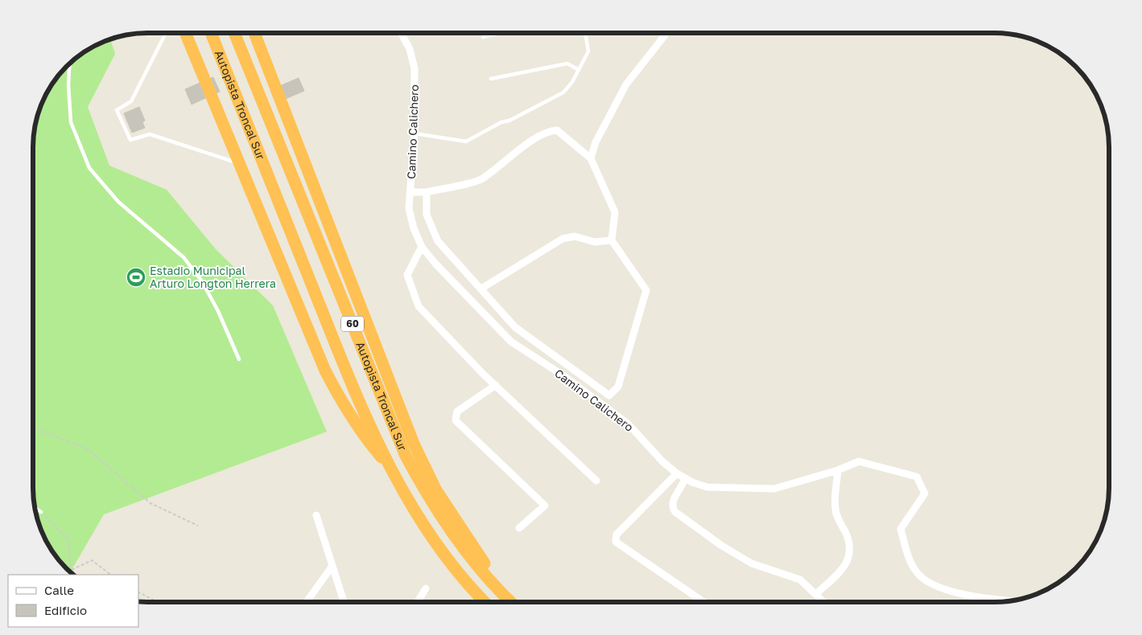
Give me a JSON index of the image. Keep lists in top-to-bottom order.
{
  "streets": {
    "highway": ["Autopista Troncal Sur", "60"],
    "street": ["Camino Calichero"]
  },
  "places": {
    "sports": ["Estadio Municipal Arturo Longton Herrera"]
  },
  "legend": ["Calle", "Edificio"]
}
